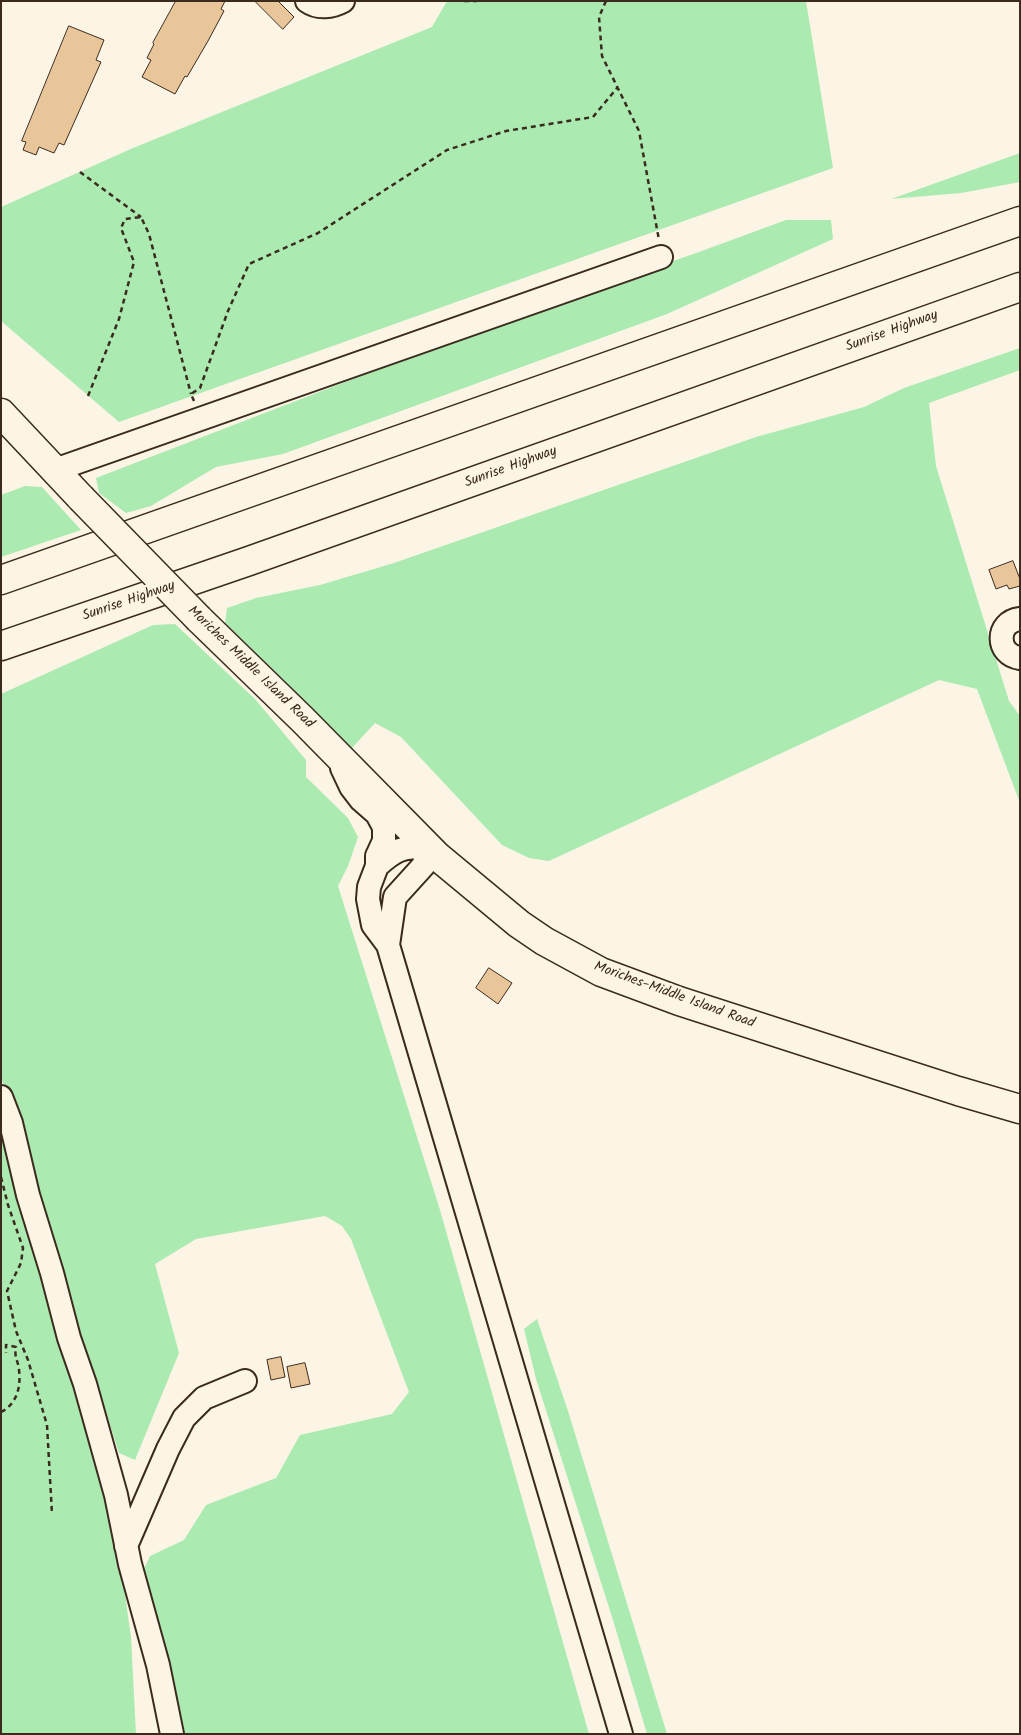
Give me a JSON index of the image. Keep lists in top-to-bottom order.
{
  "streets": {
    "main road": ["Sunrise Highway", "Moriches Middle Island Road", "Moriches-Middle Island Road"]
  },
  "crossings": [
    ["Moriches Middle Island Road", "Moriches-Middle Island Road"]
  ]
}
